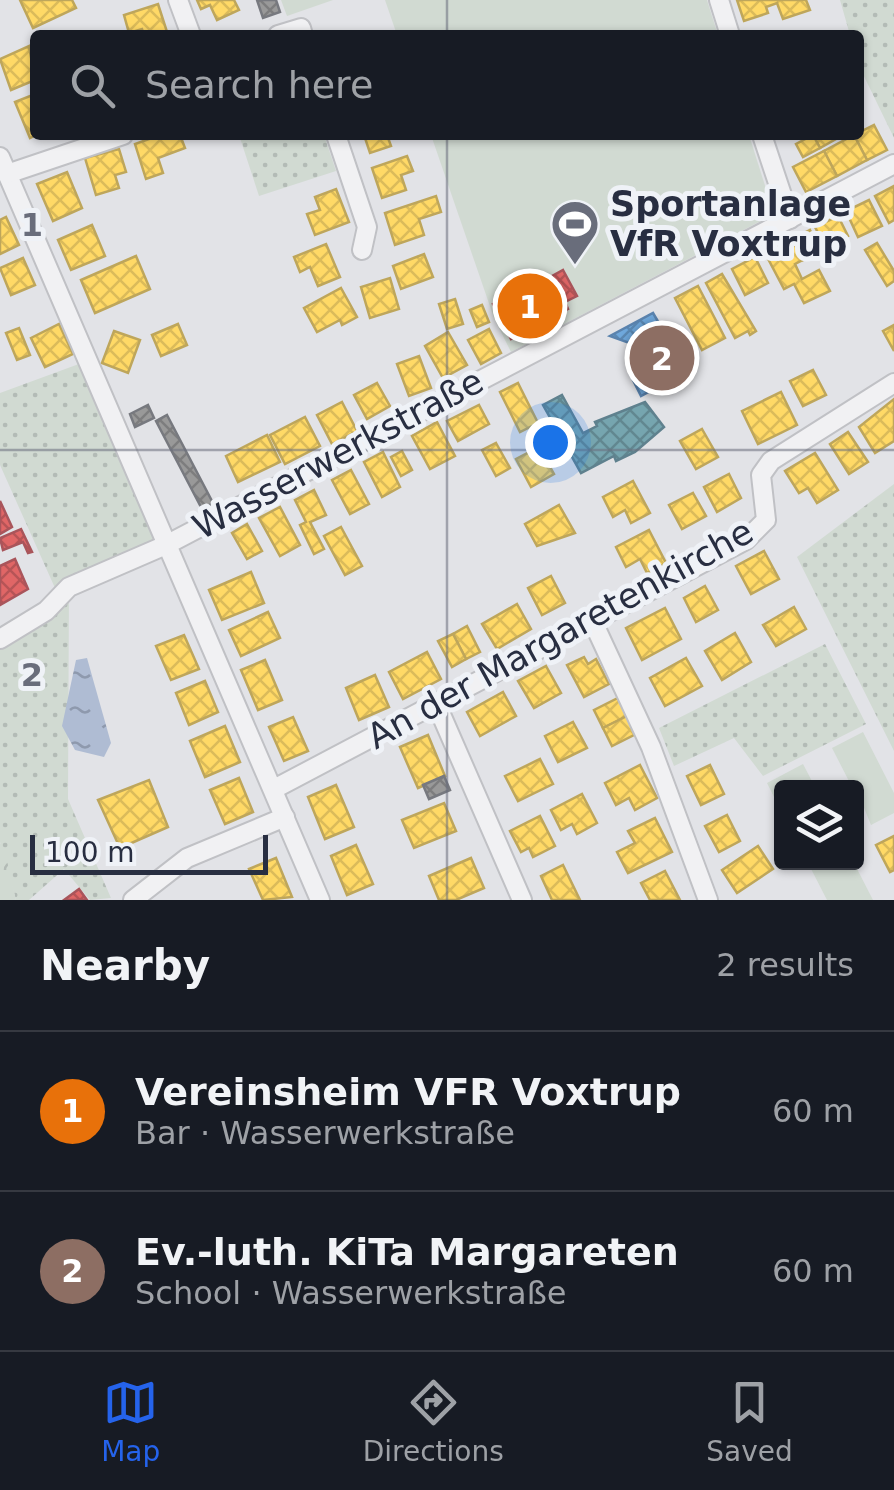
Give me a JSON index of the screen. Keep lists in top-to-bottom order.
{
  "streets": {
    "street": ["Wasserwerkstraße", "An der Margaretenkirche"]
  },
  "places": {
    "sports": ["Sportanlage VfR Voxtrup"]
  },
  "scale_bar": "100 m",
  "page": {
    "search": "Search here",
    "pins": ["1", "2"],
    "scale": "100 m",
    "heading": ["Nearby", "2 results"],
    "list": [
      {
        "mark": "1",
        "name": "Vereinsheim VFR Voxtrup",
        "note": "Bar · Wasserwerkstraße",
        "value": "60 m"
      },
      {
        "mark": "2",
        "name": "Ev.-luth. KiTa Margareten",
        "note": "School · Wasserwerkstraße",
        "value": "60 m"
      }
    ],
    "nav": ["Map", "Directions", "Saved"]
  },
  "grid": {
    "rows": ["1", "2"]
  }
}
